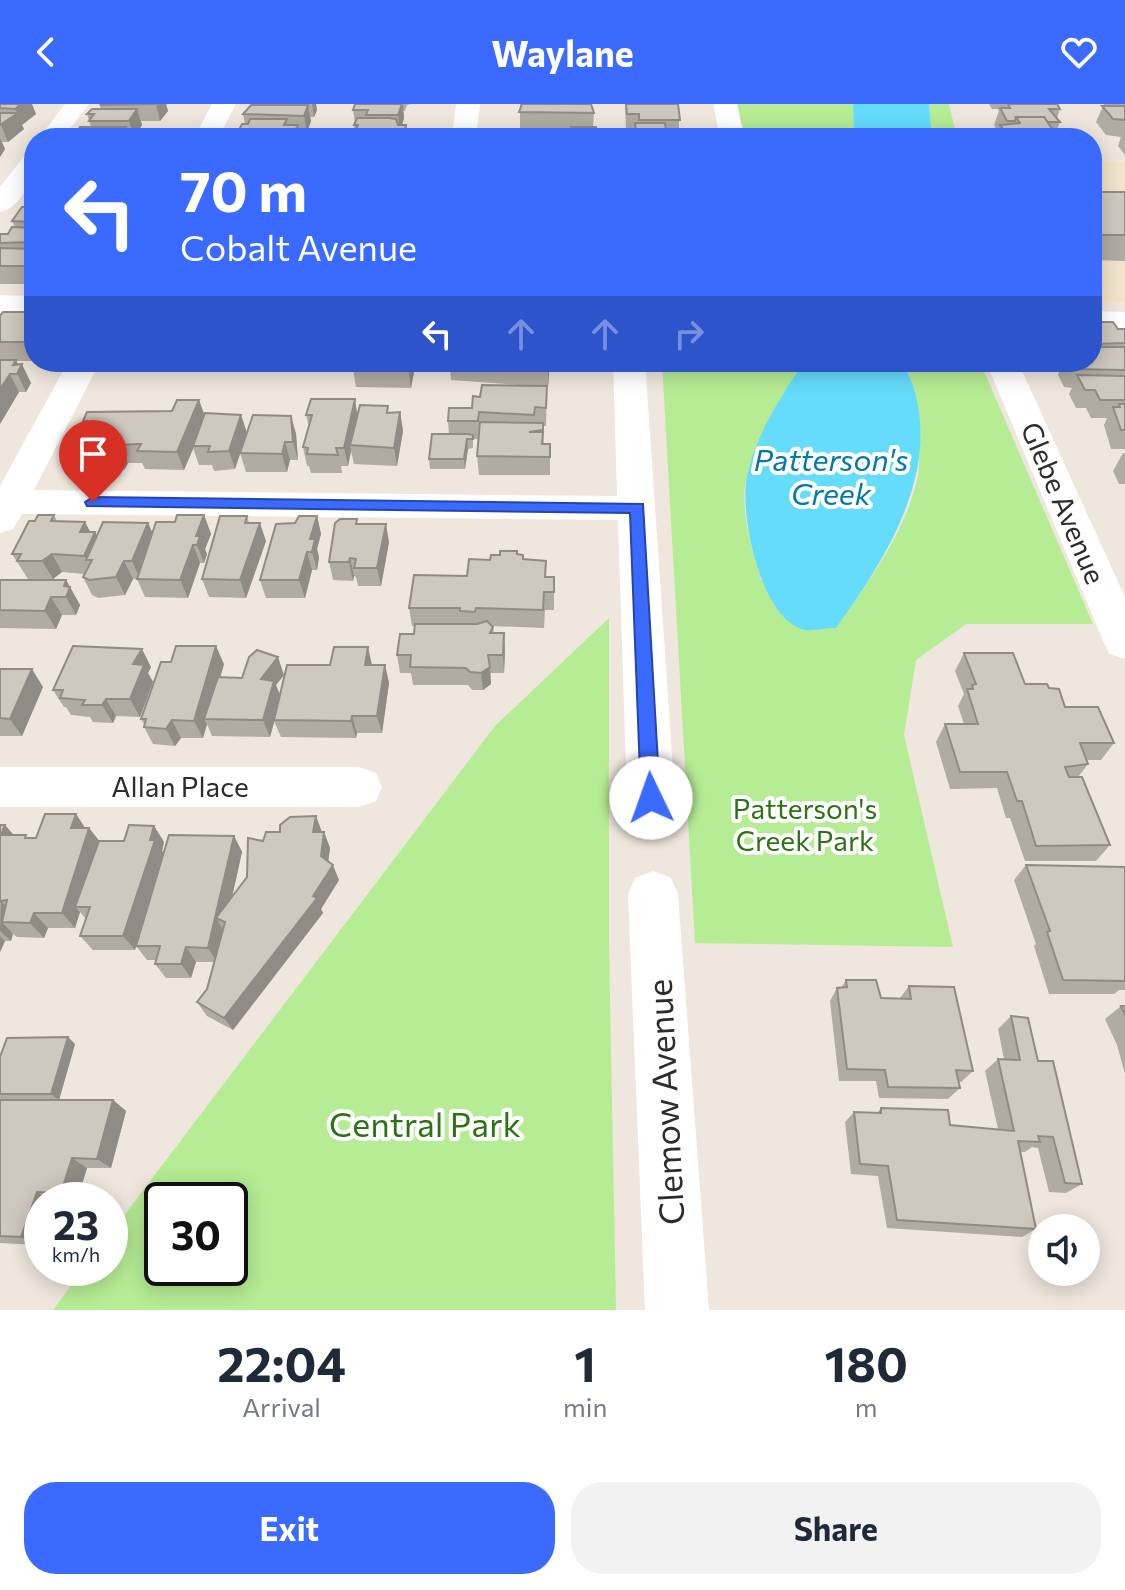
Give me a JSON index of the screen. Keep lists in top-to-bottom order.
{
  "streets": {
    "street": ["Glebe Avenue", "Allan Place", "Clemow Avenue"]
  },
  "water": ["Patterson's Creek"],
  "parks": ["Patterson's Creek Park", "Central Park"],
  "page": {
    "header": "Waylane",
    "turn": ["70 m", "Cobalt Avenue"],
    "speed": "23 km/h",
    "limit": "30",
    "eta": [
      "22:04",
      "Arrival",
      "1",
      "min",
      "180",
      "m"
    ],
    "buttons": ["Exit", "Share"]
  }
}
